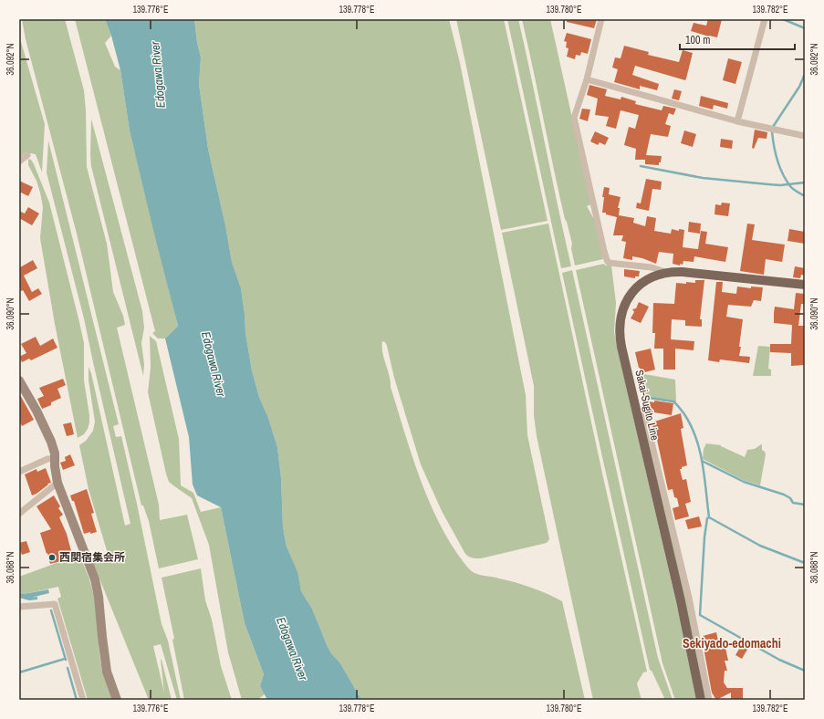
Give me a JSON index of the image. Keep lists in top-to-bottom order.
{
  "streets": {
    "main road": ["Sakai-Sugito Line"]
  },
  "districts": ["Sekiyado-edomachi"],
  "water": ["Edogawa River"],
  "places": ["西関宿集会所"],
  "scale_bar": "100 m",
  "coordinates": [
    "139.776°E",
    "139.778°E",
    "139.780°E",
    "139.782°E",
    "36.092°N",
    "36.090°N",
    "36.088°N"
  ]
}
